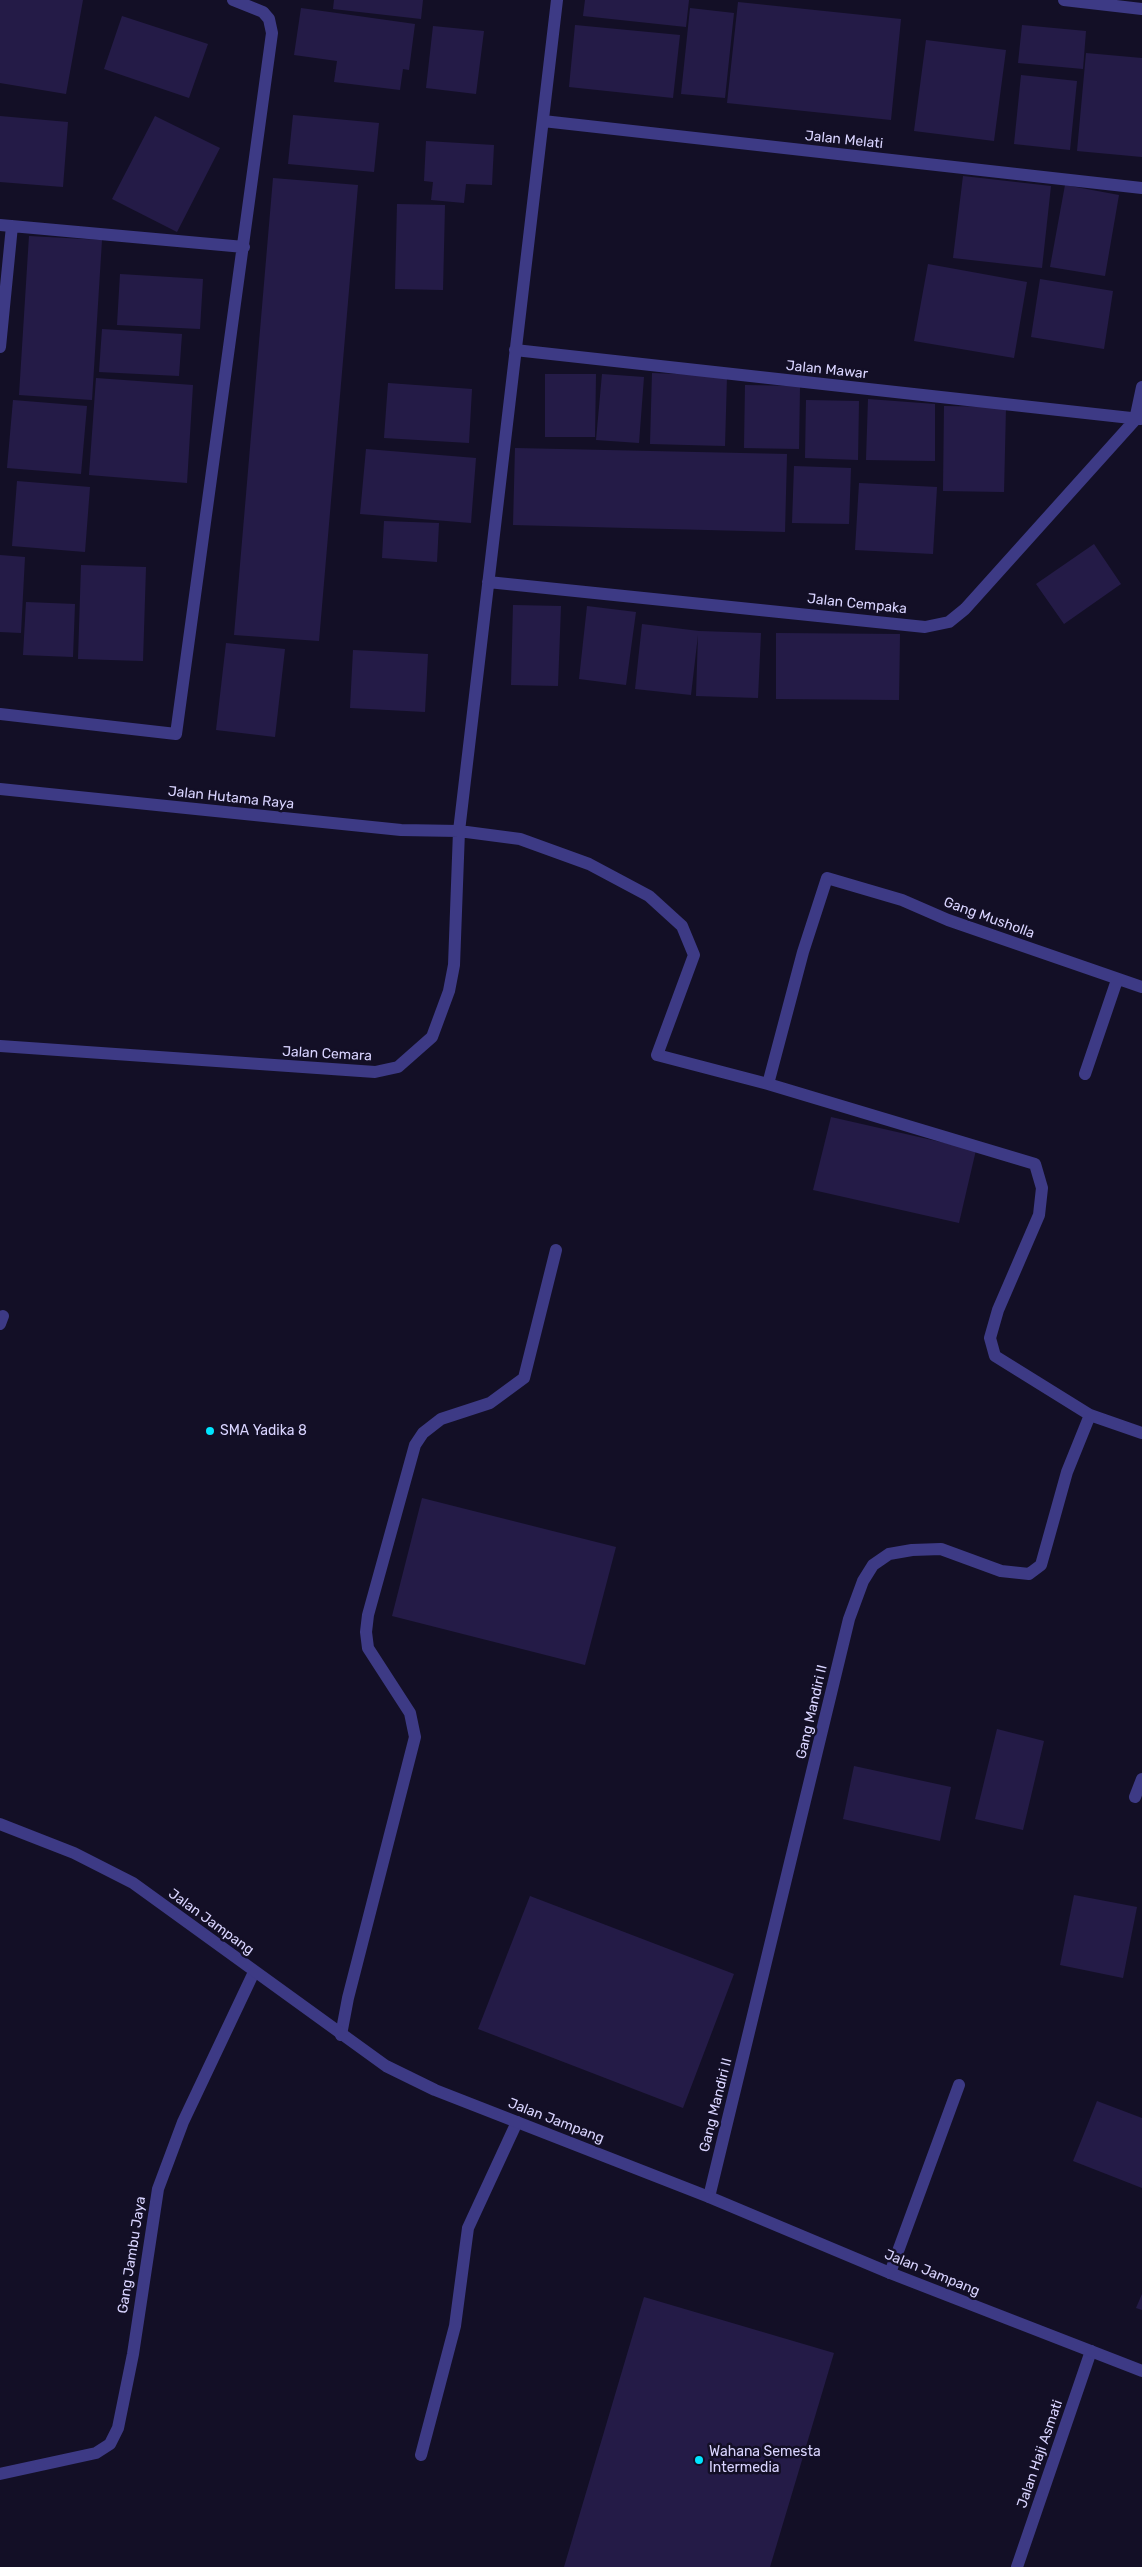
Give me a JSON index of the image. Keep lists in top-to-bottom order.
{
  "streets": {
    "street": [
      "Jalan Melati",
      "Jalan Mawar",
      "Jalan Cempaka",
      "Jalan Hutama Raya",
      "Gang Musholla",
      "Jalan Cemara",
      "Gang Mandiri II",
      "Jalan Jampang",
      "Gang Jambu Jaya",
      "Jalan Haji Asmati"
    ]
  },
  "crossings": [
    ["Jalan Melati", "Jalan Cemara"],
    ["Jalan Mawar", "Jalan Cempaka"],
    ["Jalan Mawar", "Jalan Cemara"],
    ["Jalan Cempaka", "Jalan Cemara"],
    ["Jalan Hutama Raya", "Gang Musholla"],
    ["Jalan Hutama Raya", "Jalan Cemara"],
    ["Gang Mandiri II", "Jalan Jampang"],
    ["Jalan Jampang", "Gang Jambu Jaya"],
    ["Jalan Jampang", "Jalan Haji Asmati"]
  ],
  "places": ["SMA Yadika 8", "Wahana Semesta Intermedia"]
}
